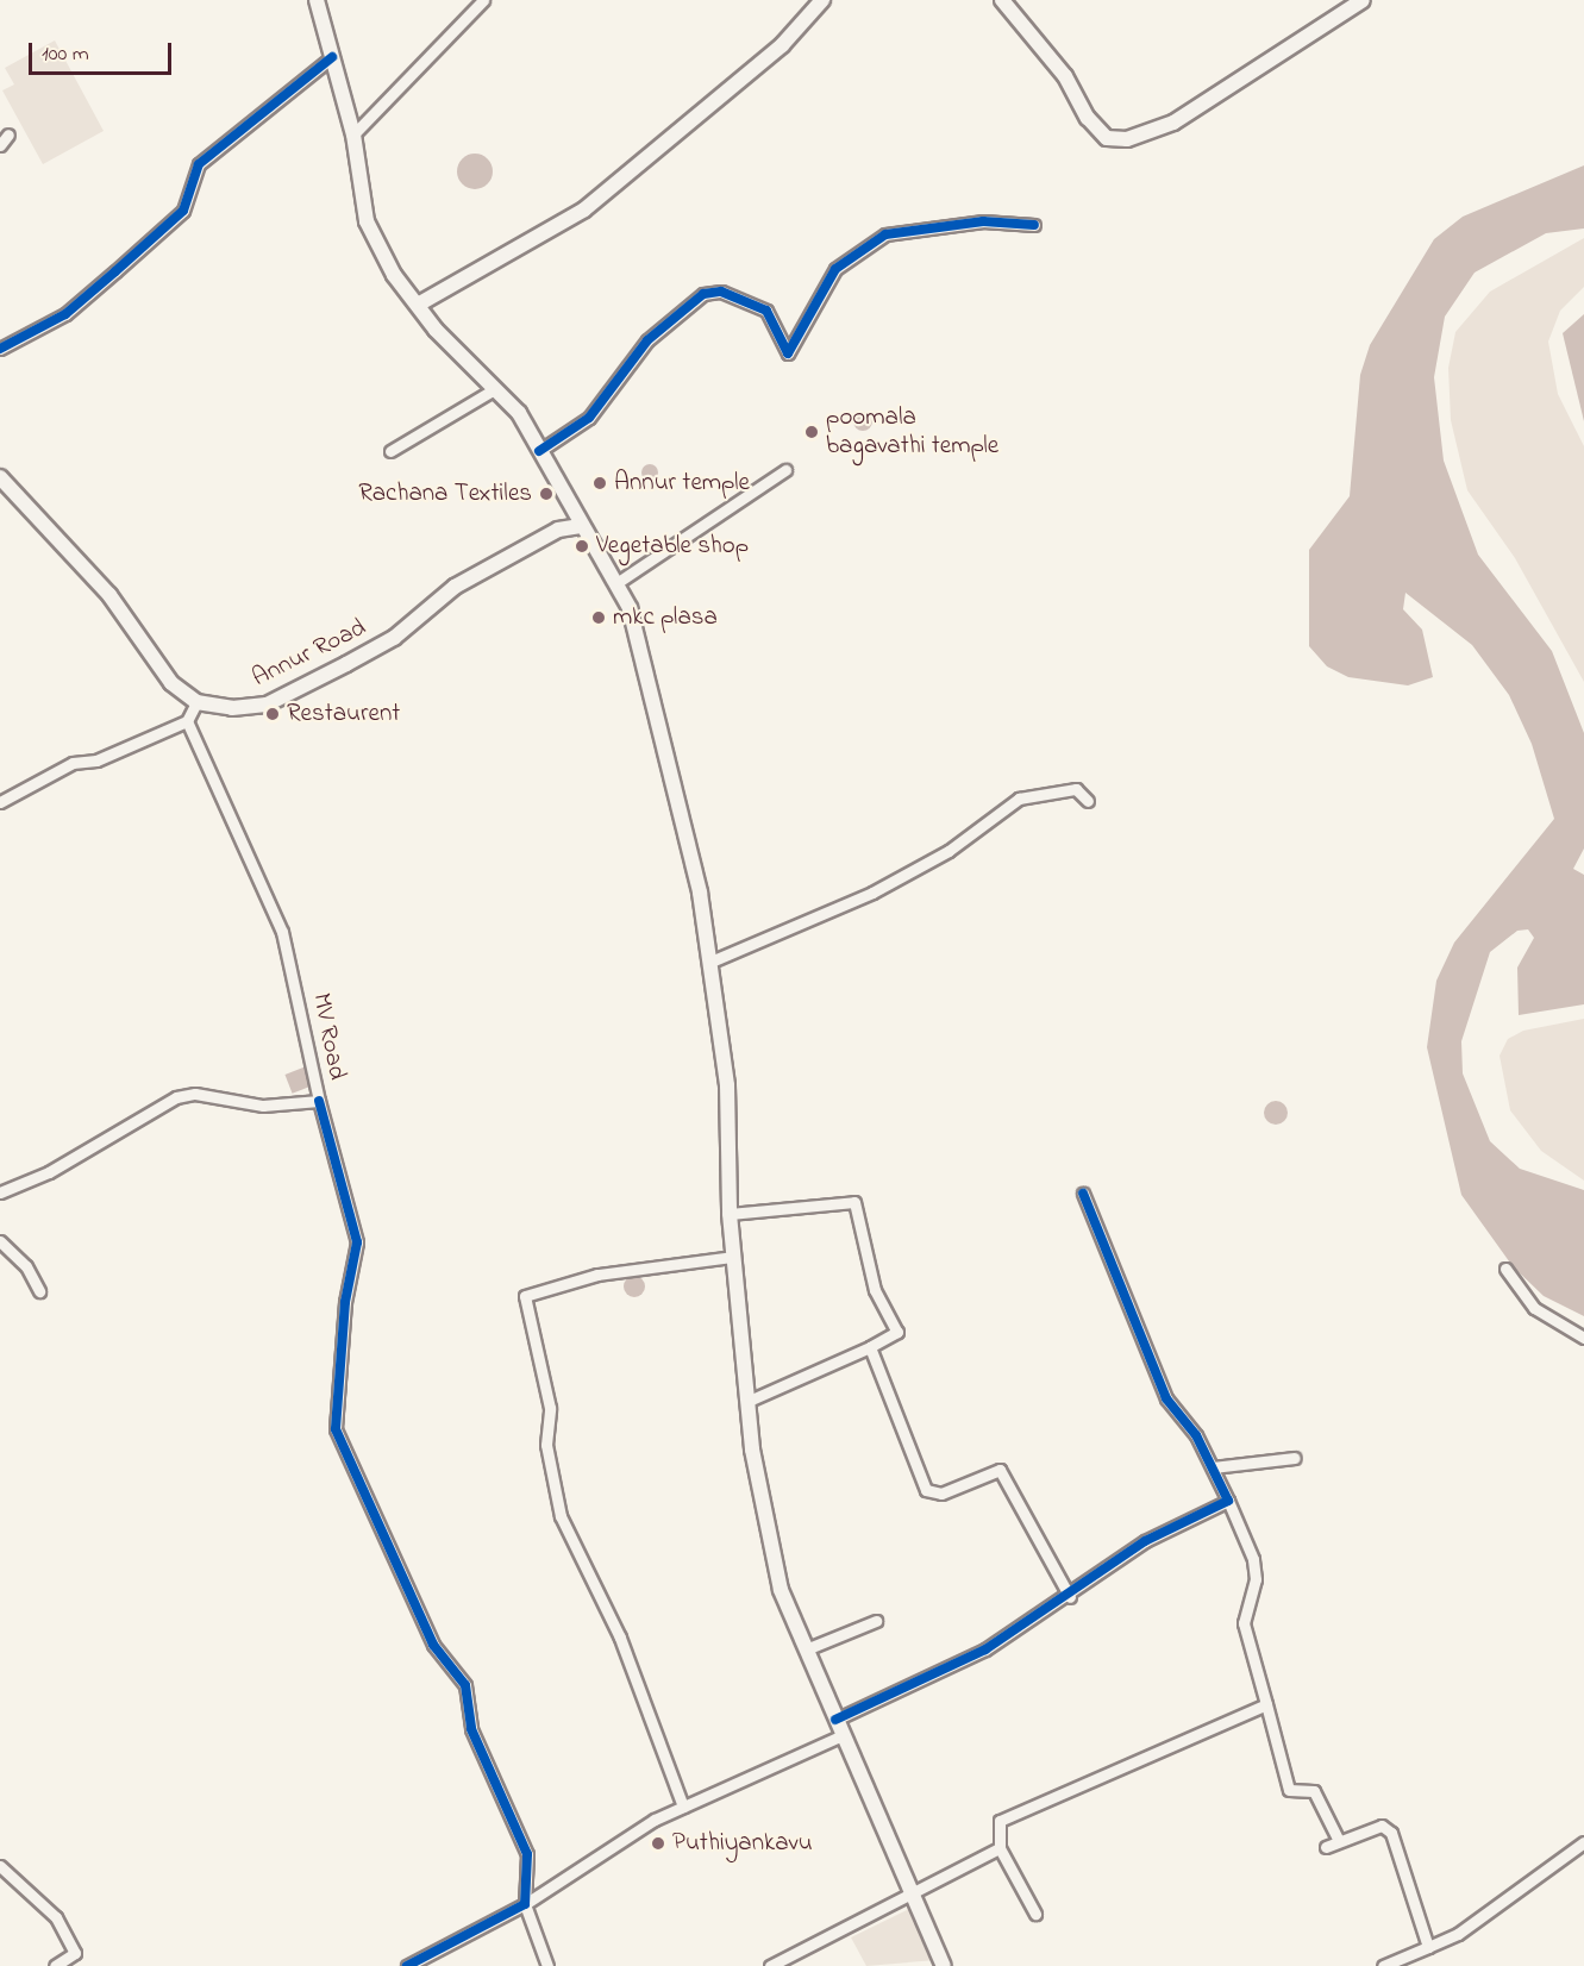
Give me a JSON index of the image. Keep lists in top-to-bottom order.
{
  "streets": {
    "main road": ["Annur Road"],
    "street": ["MV Road"]
  },
  "places": [
    "poomala bagavathi temple",
    "Annur temple",
    "Rachana Textiles",
    "Vegetable shop",
    "mkc plasa",
    "Restaurent",
    "Puthiyankavu"
  ],
  "scale_bar": "100 m"
}
